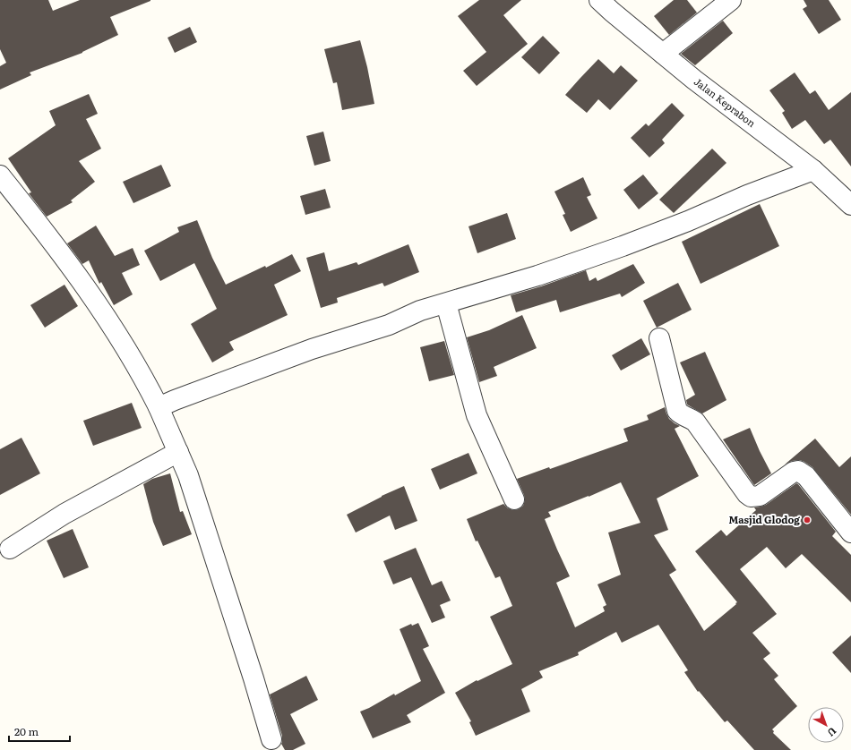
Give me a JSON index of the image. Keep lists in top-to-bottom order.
{
  "streets": {
    "street": ["Jalan Keprabon"]
  },
  "places": ["Masjid Glodog"],
  "scale_bar": "20 m",
  "north": "bottom right"
}
